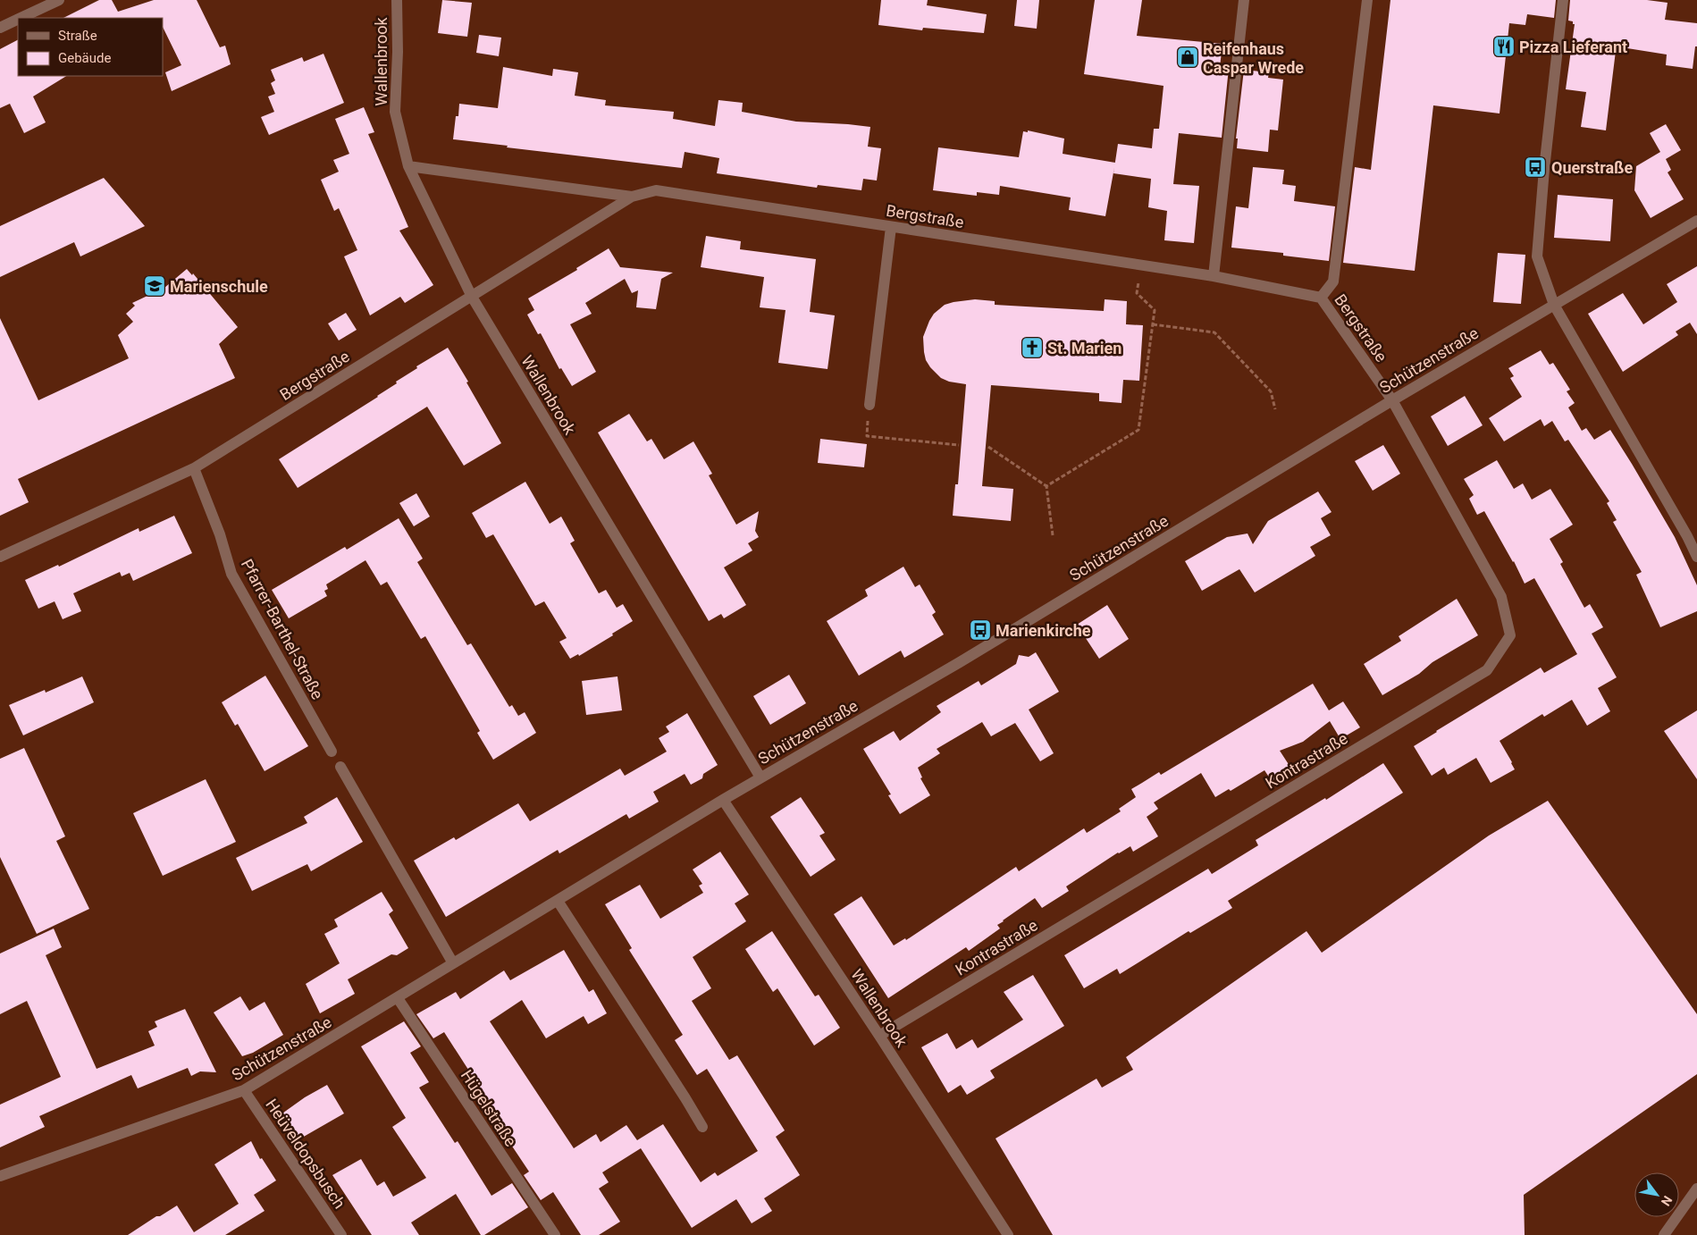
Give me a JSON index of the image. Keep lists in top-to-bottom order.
{
  "streets": {
    "street": [
      "Wallenbrook",
      "Bergstraße",
      "Schützenstraße",
      "Pfarrer-Barthel-Straße",
      "Kontrastraße",
      "Hügelstraße",
      "Heüveldopsbusch"
    ]
  },
  "crossings": [
    ["Wallenbrook", "Bergstraße"],
    ["Wallenbrook", "Schützenstraße"],
    ["Wallenbrook", "Kontrastraße"],
    ["Bergstraße", "Schützenstraße"],
    ["Bergstraße", "Pfarrer-Barthel-Straße"],
    ["Bergstraße", "Kontrastraße"],
    ["Schützenstraße", "Kontrastraße"],
    ["Schützenstraße", "Hügelstraße"],
    ["Schützenstraße", "Heüveldopsbusch"]
  ],
  "places": {
    "restaurant": ["Pizza Lieferant"],
    "shop": ["Reifenhaus Caspar Wrede"],
    "bus stop": ["Querstraße", "Marienkirche"],
    "school or university": ["Marienschule"],
    "church": ["St. Marien"]
  },
  "legend": ["Straße", "Gebäude"],
  "north": "bottom right"
}
